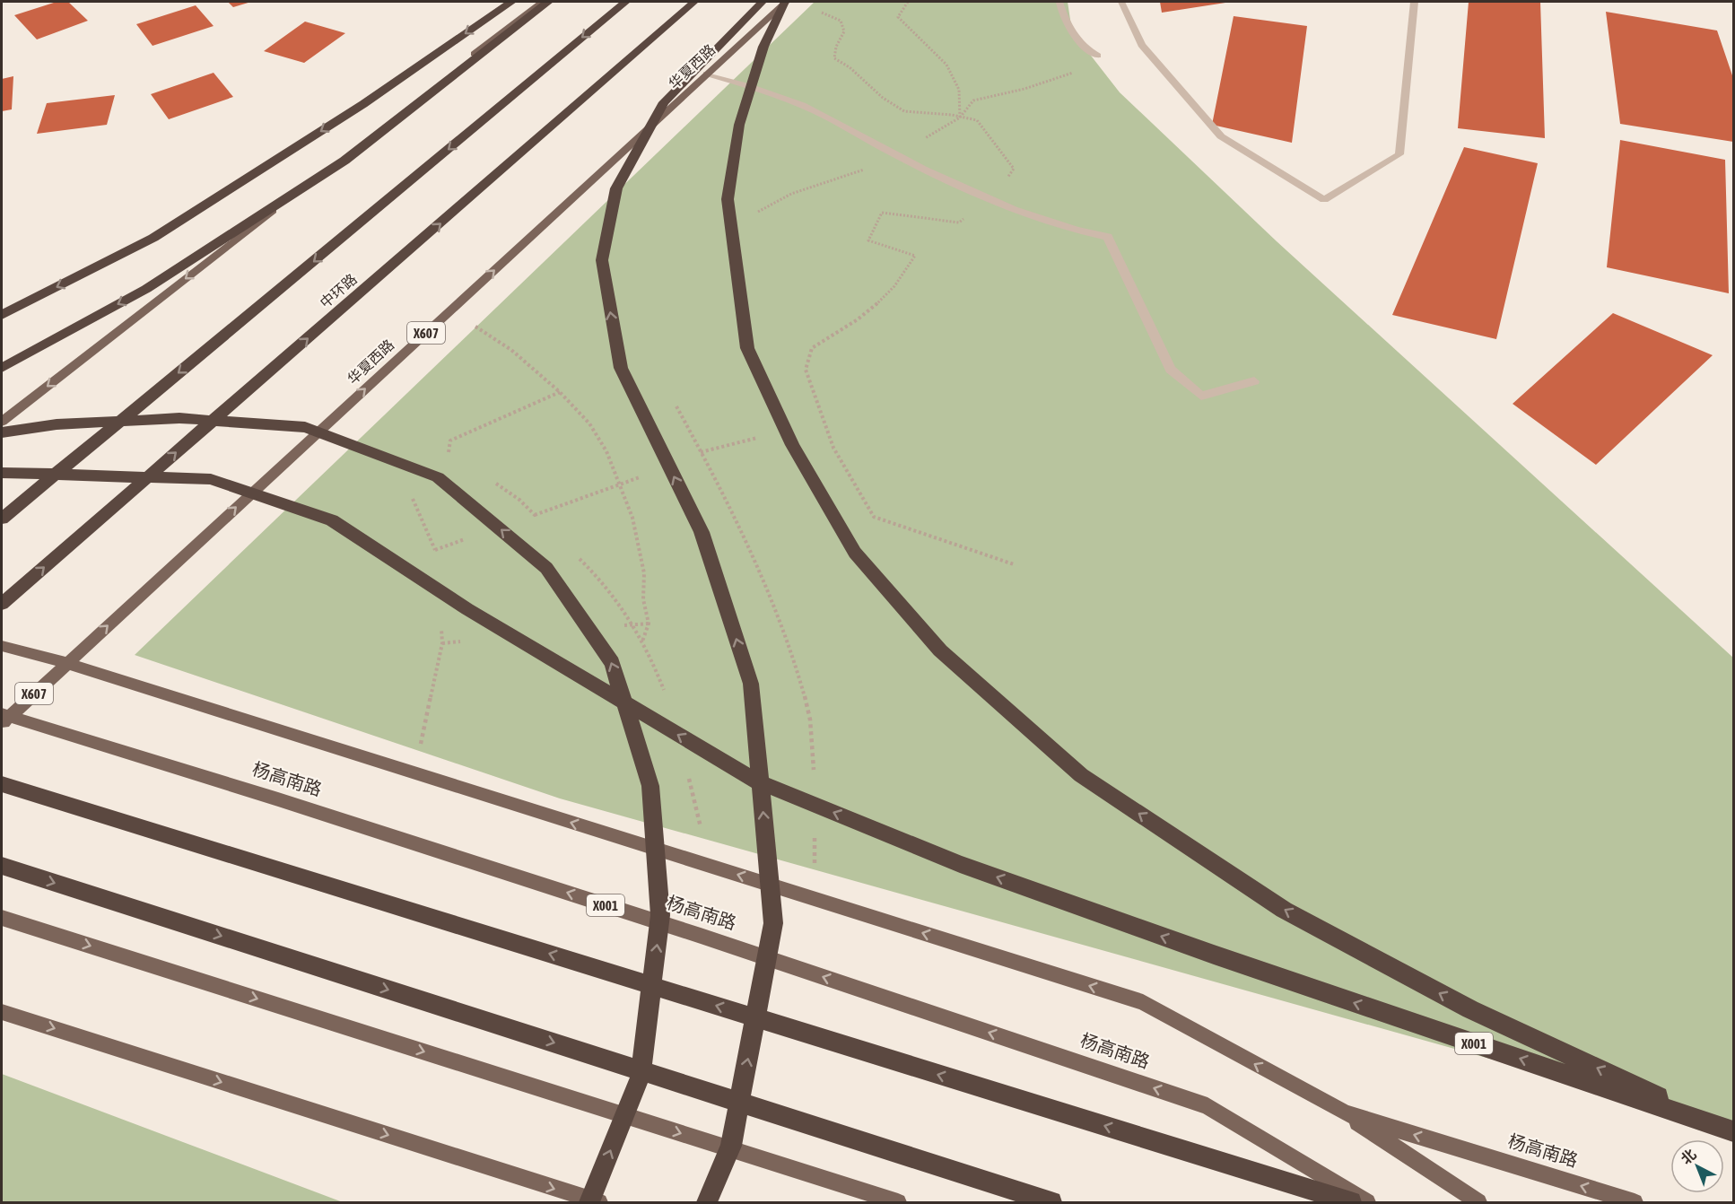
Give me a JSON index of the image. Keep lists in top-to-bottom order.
{
  "streets": {
    "highway": ["中环路", "X001"],
    "main road": ["华夏西路", "X607", "杨高南路"]
  },
  "crossings": [
    ["华夏西路", "杨高南路"]
  ],
  "one_way": ["华夏西路", "杨高南路"],
  "north": "top left"
}
